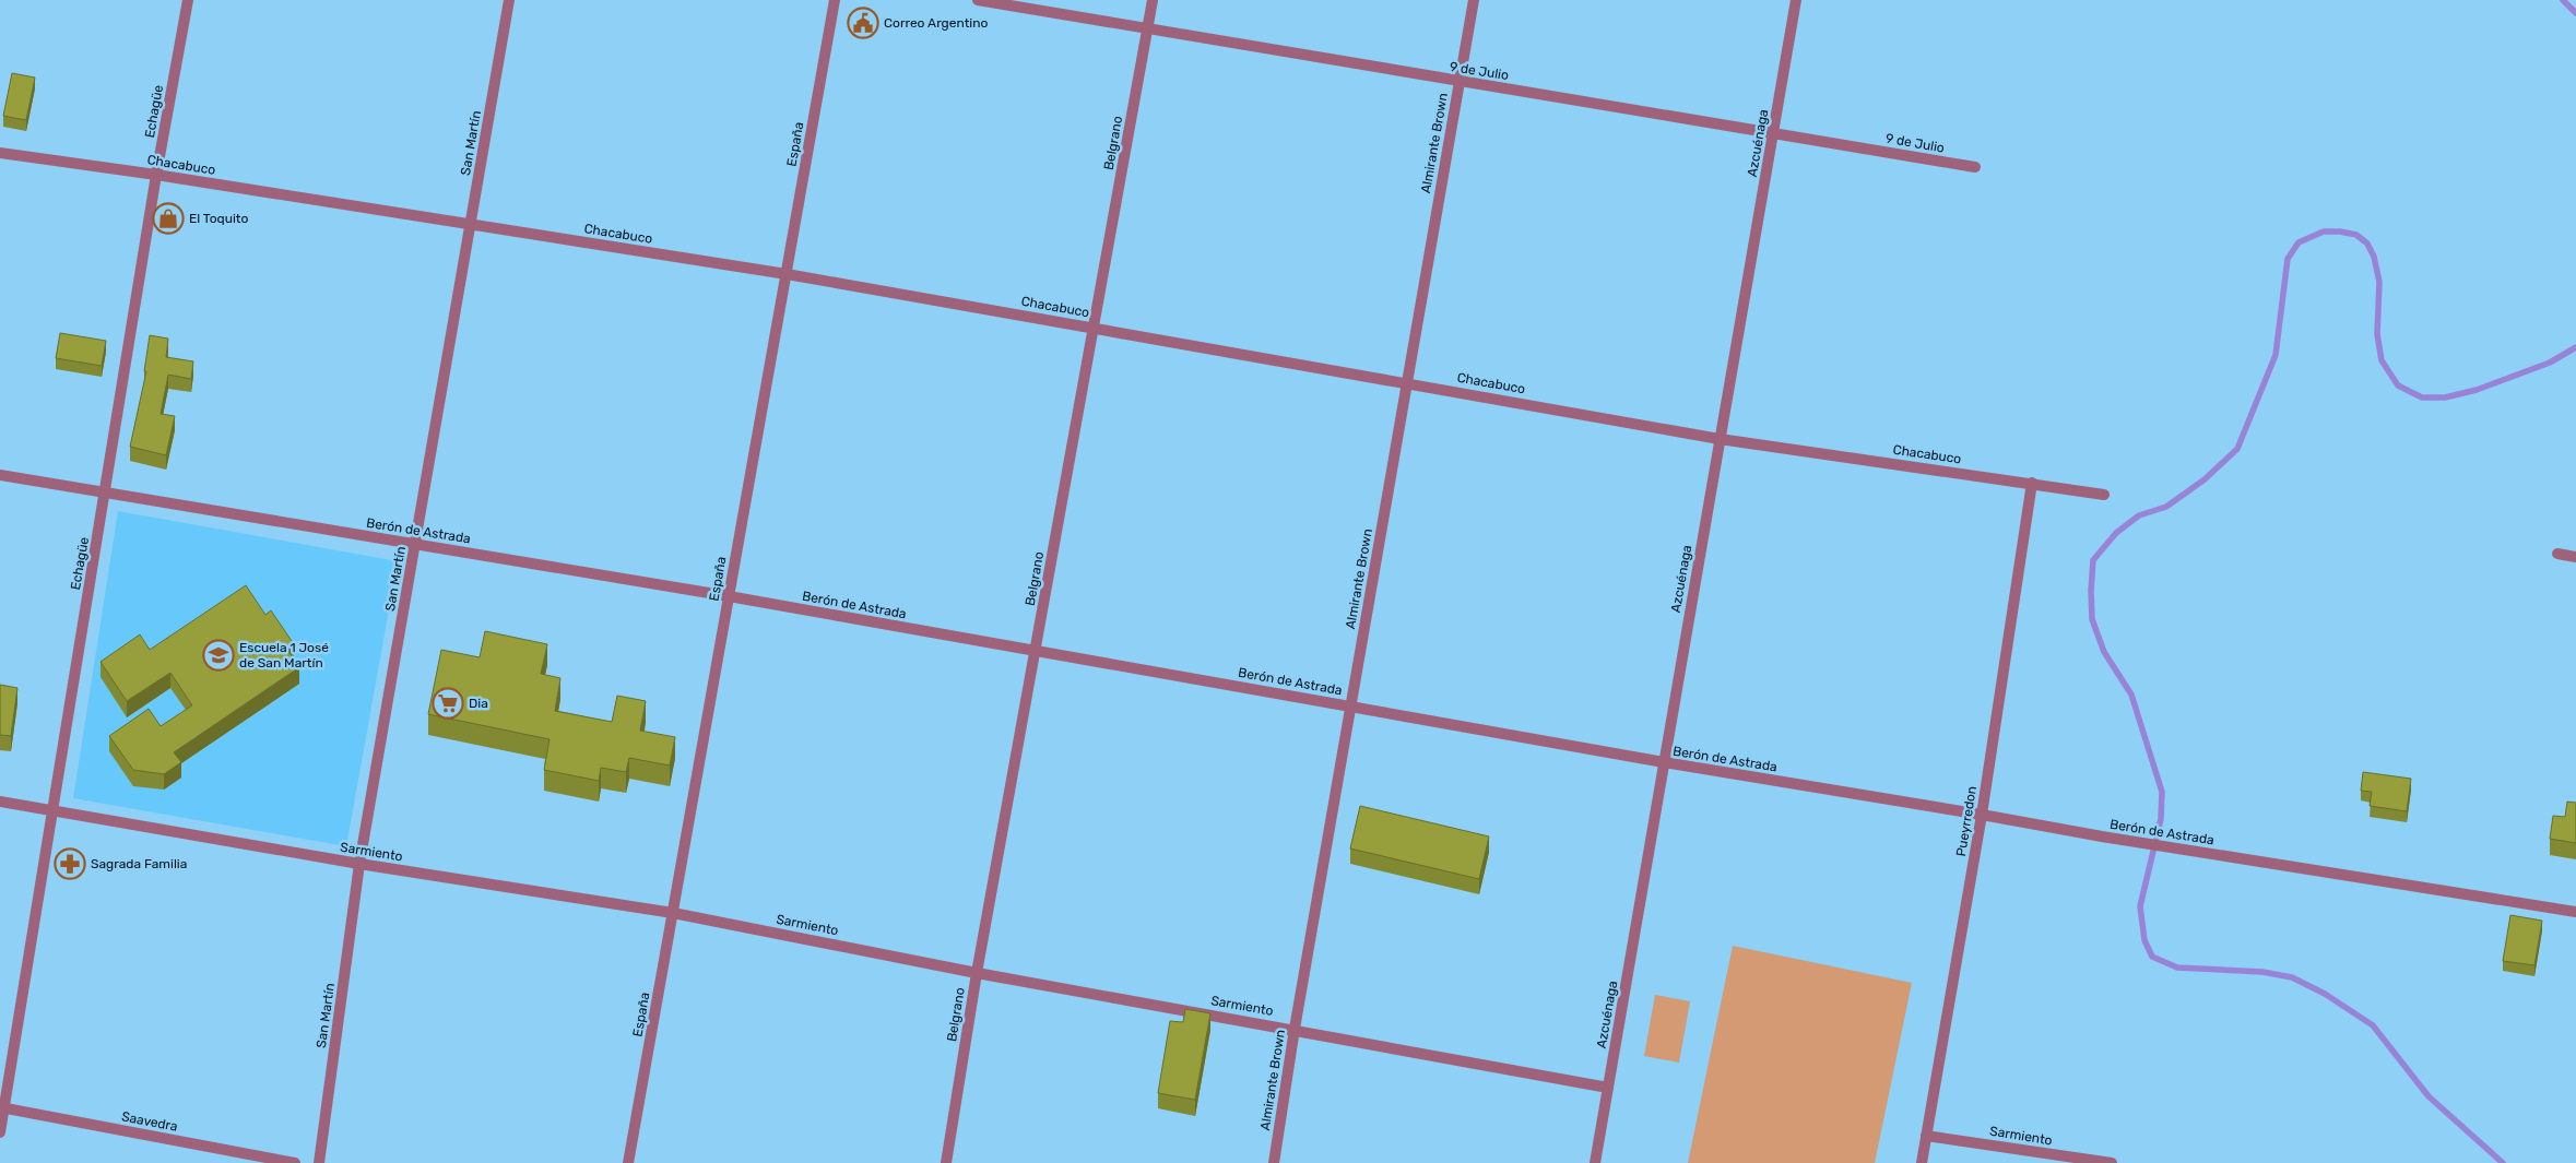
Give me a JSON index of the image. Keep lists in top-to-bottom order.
{
  "streets": {
    "street": [
      "9 de Julio",
      "Echagüe",
      "San Martín",
      "Belgrano",
      "Almirante Brown",
      "Azcuénaga",
      "España",
      "Chacabuco",
      "Berón de Astrada",
      "Pueyrredon",
      "Sarmiento",
      "Saavedra"
    ]
  },
  "crossings": [
    ["9 de Julio", "Belgrano"],
    ["9 de Julio", "Almirante Brown"],
    ["9 de Julio", "Azcuénaga"],
    ["Echagüe", "Chacabuco"],
    ["Echagüe", "Berón de Astrada"],
    ["Echagüe", "Sarmiento"],
    ["Echagüe", "Saavedra"],
    ["San Martín", "Chacabuco"],
    ["San Martín", "Berón de Astrada"],
    ["San Martín", "Sarmiento"],
    ["Belgrano", "Chacabuco"],
    ["Belgrano", "Berón de Astrada"],
    ["Belgrano", "Sarmiento"],
    ["Almirante Brown", "Chacabuco"],
    ["Almirante Brown", "Berón de Astrada"],
    ["Almirante Brown", "Sarmiento"],
    ["Azcuénaga", "Chacabuco"],
    ["Azcuénaga", "Berón de Astrada"],
    ["Azcuénaga", "Sarmiento"],
    ["España", "Chacabuco"],
    ["España", "Berón de Astrada"],
    ["España", "Sarmiento"],
    ["Chacabuco", "Pueyrredon"],
    ["Berón de Astrada", "Pueyrredon"],
    ["Pueyrredon", "Sarmiento"]
  ],
  "places": {
    "public building": ["Correo Argentino"],
    "shop": ["El Toquito"],
    "school or university": ["Escuela 1 José de San Martín"],
    "supermarket": ["Dia"],
    "pharmacy": ["Sagrada Familia"]
  }
}
